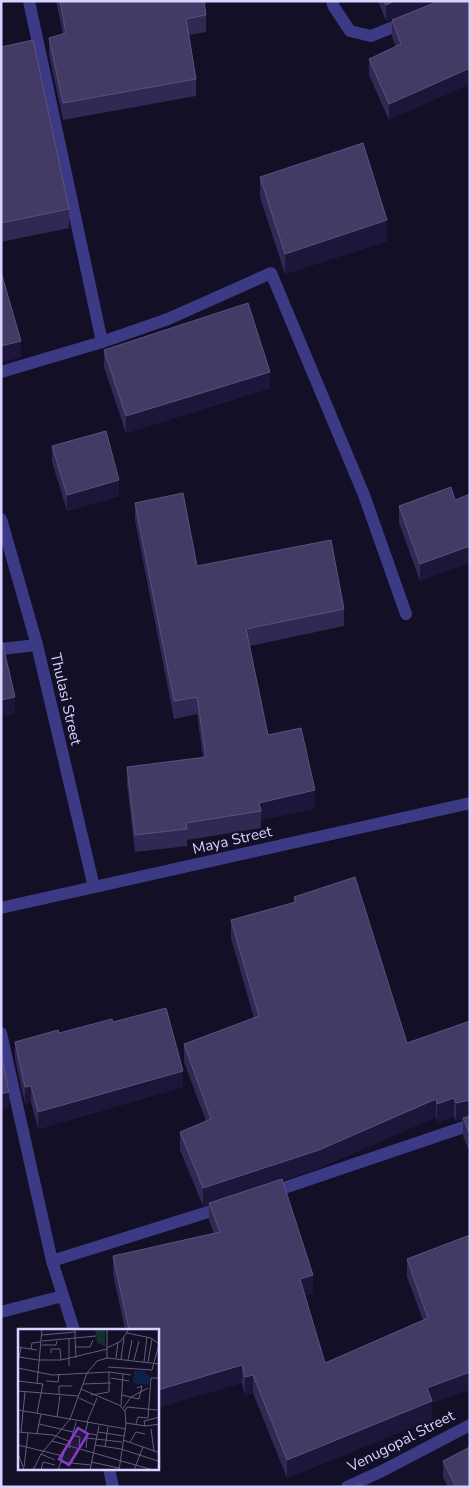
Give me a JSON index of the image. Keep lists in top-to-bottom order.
{
  "streets": {
    "street": ["Thulasi Street", "Maya Street", "Venugopal Street"]
  },
  "crossings": [
    ["Thulasi Street", "Maya Street"]
  ]
}
